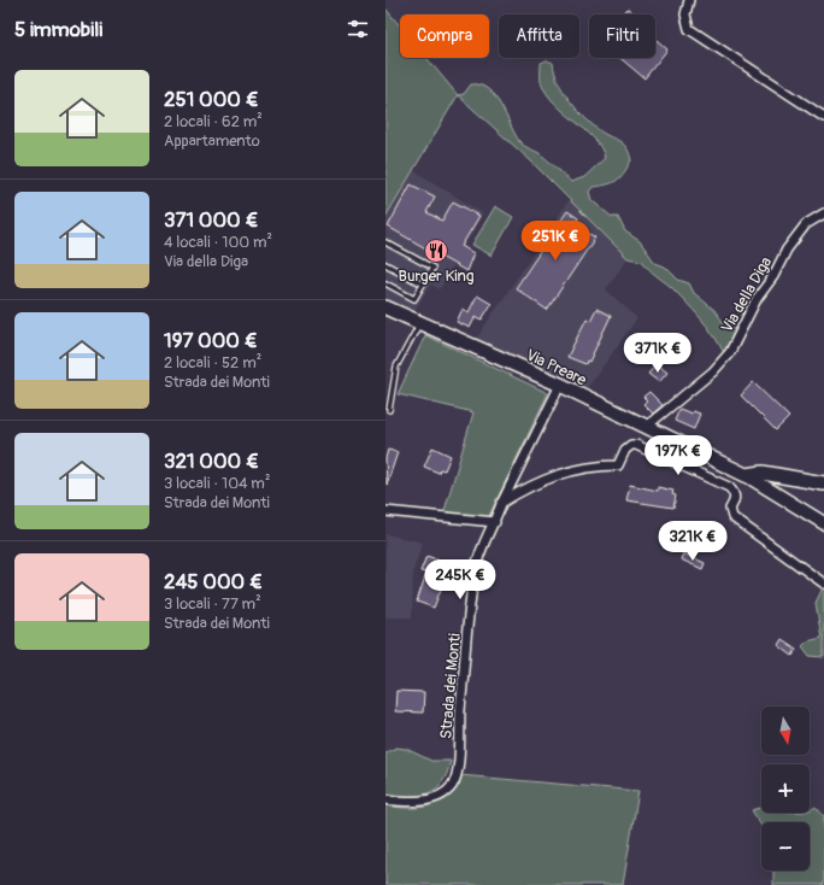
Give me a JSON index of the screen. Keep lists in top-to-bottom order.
{
  "streets": {
    "main road": ["Via Preare"],
    "street": ["Via della Diga", "Strada dei Monti"]
  },
  "crossings": [
    ["Via della Diga", "Via Preare"],
    ["Via Preare", "Strada dei Monti"]
  ],
  "places": {
    "restaurant": ["Burger King"]
  },
  "north": "bottom",
  "page": {
    "heading": "5 immobili",
    "chip": ["Compra", "Affitta", "Filtri"],
    "list": [
      {
        "name": "251 000 €",
        "note": "2 locali · 62 m² · Appartamento"
      },
      {
        "name": "371 000 €",
        "note": "4 locali · 100 m² · Via della Diga"
      },
      {
        "name": "197 000 €",
        "note": "2 locali · 52 m² · Strada dei Monti"
      },
      {
        "name": "321 000 €",
        "note": "3 locali · 104 m² · Strada dei Monti"
      },
      {
        "name": "245 000 €",
        "note": "3 locali · 77 m² · Strada dei Monti"
      }
    ],
    "price": [
      "251K €",
      "371K €",
      "197K €",
      "321K €",
      "245K €"
    ],
    "map_buttons": ["+", "−"]
  }
}
